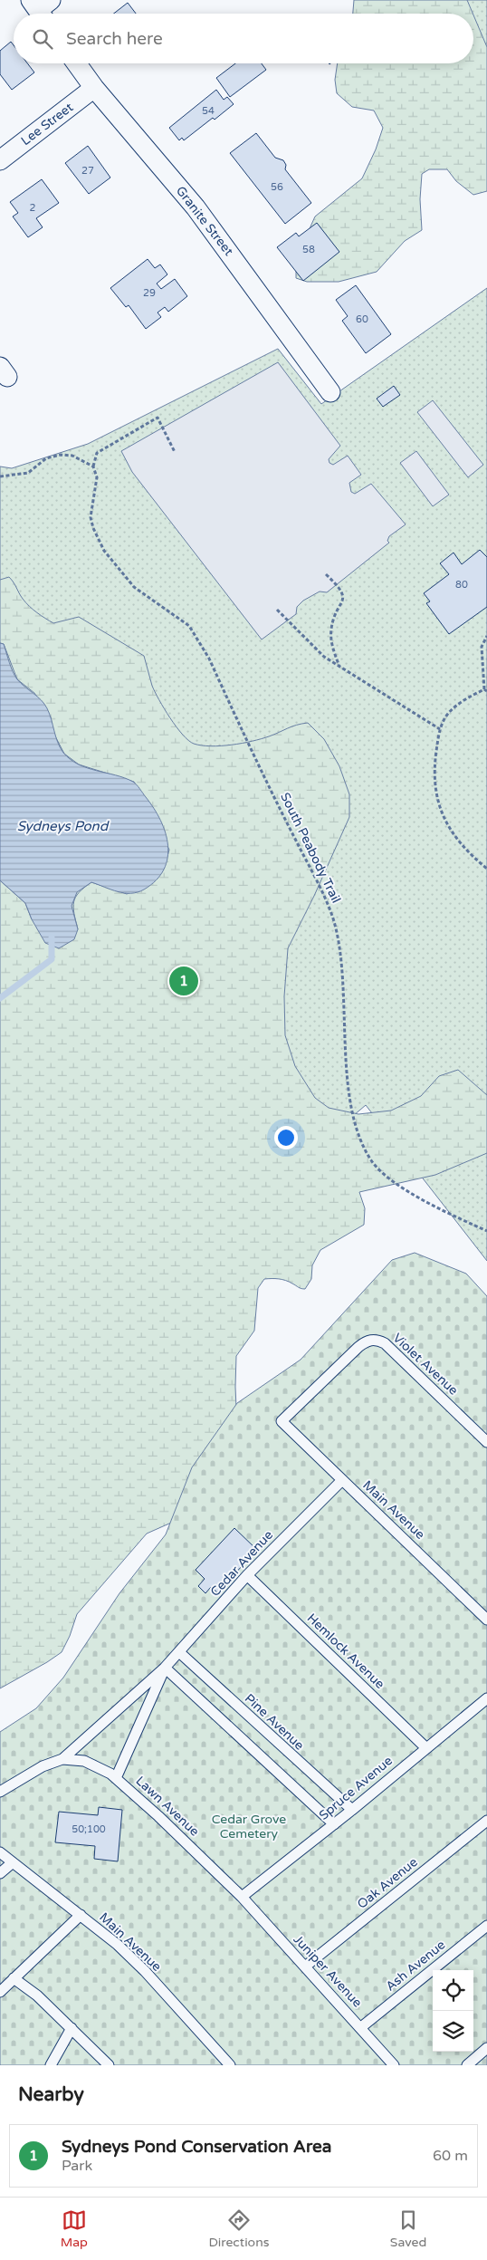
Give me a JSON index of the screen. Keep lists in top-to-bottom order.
{
  "streets": {
    "street": ["Lee Street", "Granite Street"],
    "lane": [
      "Violet Avenue",
      "Main Avenue",
      "Cedar Avenue",
      "Hemlock Avenue",
      "Pine Avenue",
      "Spruce Avenue",
      "Lawn Avenue",
      "Oak Avenue",
      "Ash Avenue",
      "Juniper Avenue"
    ],
    "path": ["South Peabody Trail"]
  },
  "crossings": [
    ["Lee Street", "Granite Street"],
    ["Violet Avenue", "Main Avenue"],
    ["Main Avenue", "Cedar Avenue"],
    ["Cedar Avenue", "Hemlock Avenue"],
    ["Cedar Avenue", "Pine Avenue"],
    ["Cedar Avenue", "Lawn Avenue"],
    ["Hemlock Avenue", "Spruce Avenue"],
    ["Pine Avenue", "Spruce Avenue"],
    ["Spruce Avenue", "Lawn Avenue"],
    ["Spruce Avenue", "Juniper Avenue"],
    ["Lawn Avenue", "Juniper Avenue"],
    ["Oak Avenue", "Juniper Avenue"],
    ["Ash Avenue", "Juniper Avenue"]
  ],
  "water": ["Sydneys Pond"],
  "parks": ["Cedar Grove Cemetery"],
  "house_numbers": [
    "54",
    "27",
    "56",
    "2",
    "58",
    "29",
    "60",
    "80",
    "50;100"
  ],
  "page": {
    "search": "Search here",
    "pins": "1",
    "heading": "Nearby",
    "list": [
      {
        "mark": "1",
        "name": "Sydneys Pond Conservation Area",
        "note": "Park",
        "value": "60 m"
      }
    ],
    "nav": ["Map", "Directions", "Saved"]
  }
}
